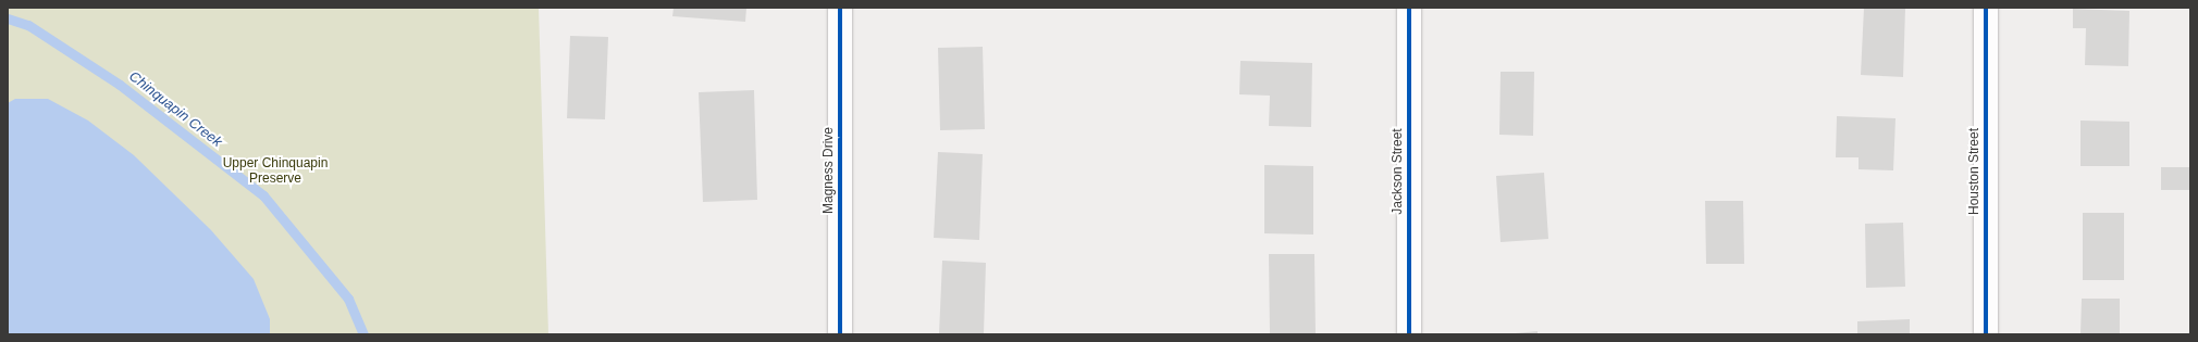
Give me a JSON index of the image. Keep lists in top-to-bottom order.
{
  "streets": {
    "street": ["Magness Drive", "Jackson Street", "Houston Street"]
  },
  "water": ["Chinquapin Creek"],
  "parks": ["Upper Chinquapin Preserve"]
}
